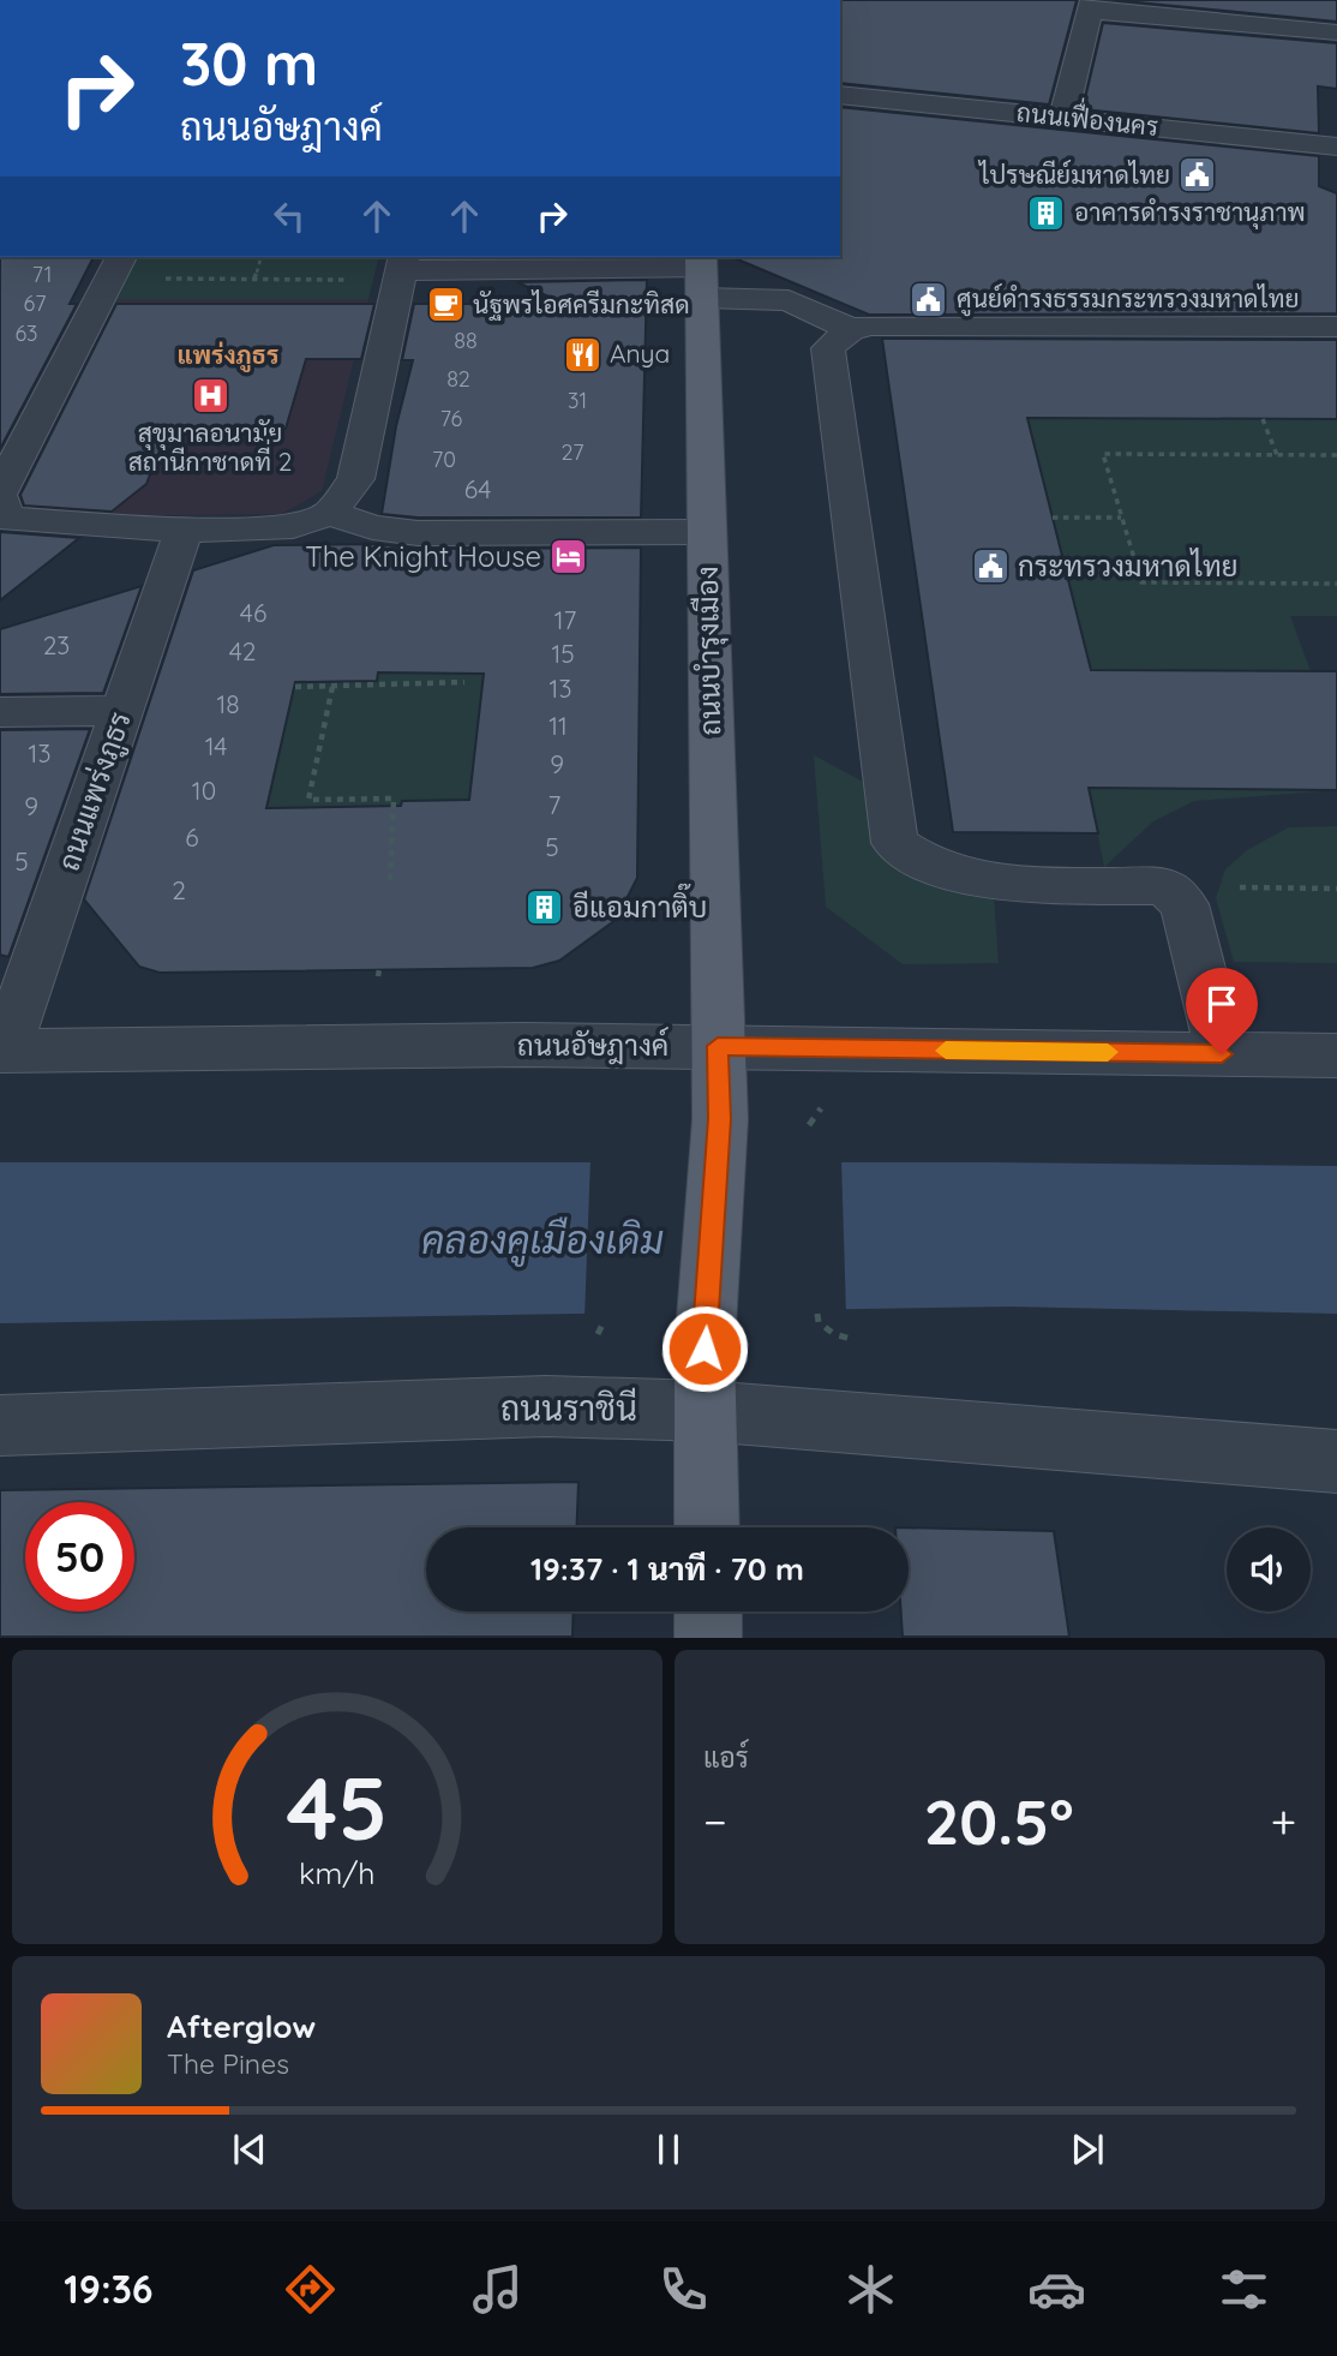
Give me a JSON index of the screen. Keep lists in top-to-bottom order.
{
  "streets": {
    "main road": ["ถนนบำรุงเมือง"],
    "street": [
      "ถนนเฟื่องนคร",
      "ถนนแพร่งภูธร",
      "ถนนอัษฎางค์",
      "ถนนราชินี"
    ]
  },
  "crossings": [
    ["ถนนบำรุงเมือง", "ถนนอัษฎางค์"],
    ["ถนนบำรุงเมือง", "ถนนราชินี"],
    ["ถนนแพร่งภูธร", "ถนนอัษฎางค์"]
  ],
  "districts": ["แพร่งภูธร"],
  "water": ["คลองคูเมืองเดิม"],
  "places": {
    "public building": ["ไปรษณีย์มหาดไทย", "ศูนย์ดำรงธรรมกระทรวงมหาดไทย", "กระทรวงมหาดไทย"],
    "building": ["อาคารดำรงราชานุภาพ", "อีแอมกาติ๊บ"],
    "cafe": ["นัฐพรไอศครีมกะทิสด"],
    "restaurant": ["Anya"],
    "hospital": ["สุขุมาลอนามัย สถานีกาชาดที่ 2"],
    "hotel": ["The Knight House"]
  },
  "house_numbers": [
    "71",
    "67",
    "63",
    "88",
    "82",
    "31",
    "76",
    "27",
    "70",
    "64",
    "46",
    "17",
    "23",
    "42",
    "15",
    "13",
    "18",
    "11",
    "14",
    "13",
    "9",
    "10",
    "7",
    "9",
    "6",
    "5",
    "5",
    "2"
  ],
  "page": {
    "turn": ["30 m", "ถนนอัษฎางค์"],
    "limit": "50",
    "trip": "19:37 · 1 นาที · 70 m",
    "tile": "แอร์",
    "heat": ["−", "20.5°", "+"],
    "song": ["Afterglow", "The Pines"],
    "tabs": "19:36",
    "gauge": ["45", "km/h"]
  }
}
